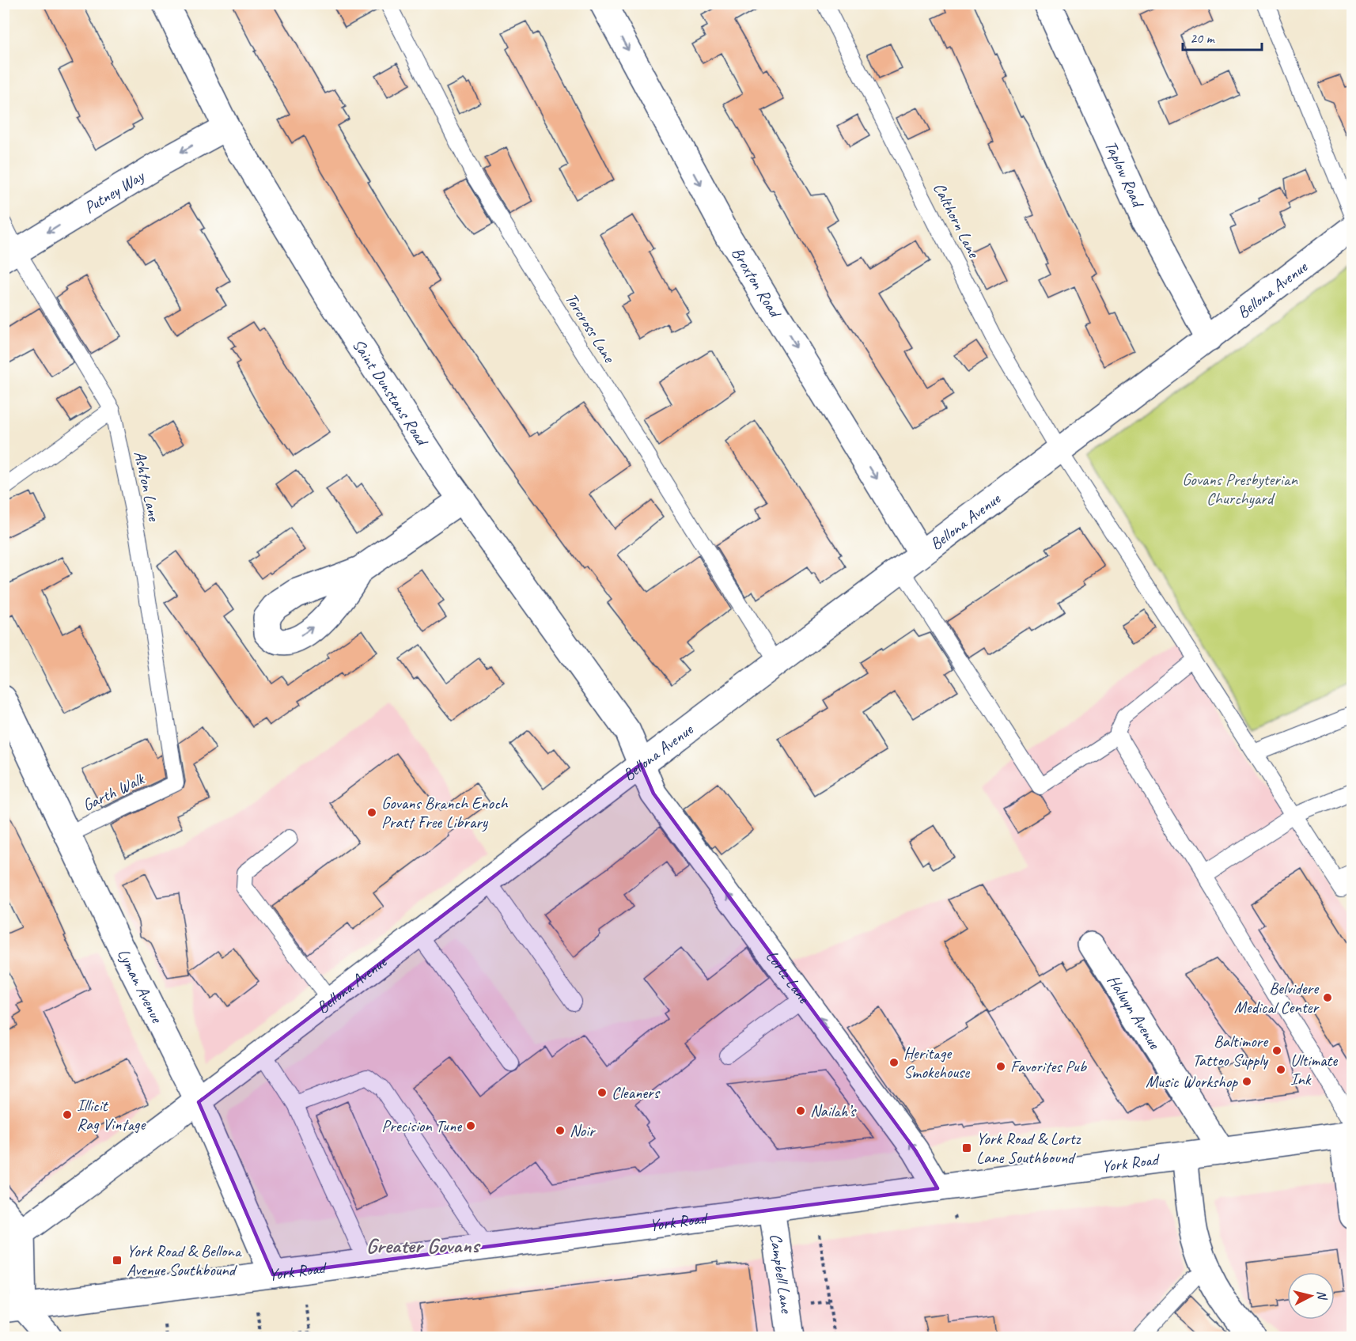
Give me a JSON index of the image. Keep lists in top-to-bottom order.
{
  "streets": {
    "street": [
      "Taplow Road",
      "Putney Way",
      "Broxton Road",
      "Bellona Avenue",
      "Saint Dunstans Road",
      "Lortz Lane",
      "Lyman Avenue",
      "Halwyn Avenue",
      "York Road",
      "Campbell Lane"
    ],
    "lane": [
      "Calthorn Lane",
      "Torcross Lane",
      "Ashton Lane",
      "Garth Walk"
    ]
  },
  "crossings": [
    ["Taplow Road", "Bellona Avenue"],
    ["Putney Way", "Saint Dunstans Road"],
    ["Putney Way", "Ashton Lane"],
    ["Calthorn Lane", "Bellona Avenue"],
    ["Broxton Road", "Bellona Avenue"],
    ["Bellona Avenue", "Torcross Lane"],
    ["Bellona Avenue", "Saint Dunstans Road"],
    ["Bellona Avenue", "Lortz Lane"],
    ["Bellona Avenue", "Lyman Avenue"],
    ["Saint Dunstans Road", "Lortz Lane"],
    ["Ashton Lane", "Garth Walk"],
    ["Garth Walk", "Lyman Avenue"],
    ["Lortz Lane", "York Road"],
    ["Lyman Avenue", "York Road"],
    ["Halwyn Avenue", "York Road"],
    ["York Road", "Campbell Lane"]
  ],
  "one_way": ["Putney Way", "Broxton Road", "Lortz Lane"],
  "districts": ["Greater Govans"],
  "parks": ["Govans Presbyterian Churchyard"],
  "places": {
    "other": [
      "Govans Branch Enoch Pratt Free Library",
      "Belvidere Medical Center",
      "Baltimore Tattoo Supply",
      "Heritage Smokehouse",
      "Favorites Pub",
      "Ultimate Ink",
      "Music Workshop",
      "Cleaners",
      "Nailah’s",
      "Illicit Rag Vintage",
      "Precision Tune",
      "Noir"
    ],
    "transit": ["York Road & Lortz Lane Southbound", "York Road & Bellona Avenue Southbound"]
  },
  "scale_bar": "20 m",
  "north": "right"
}
